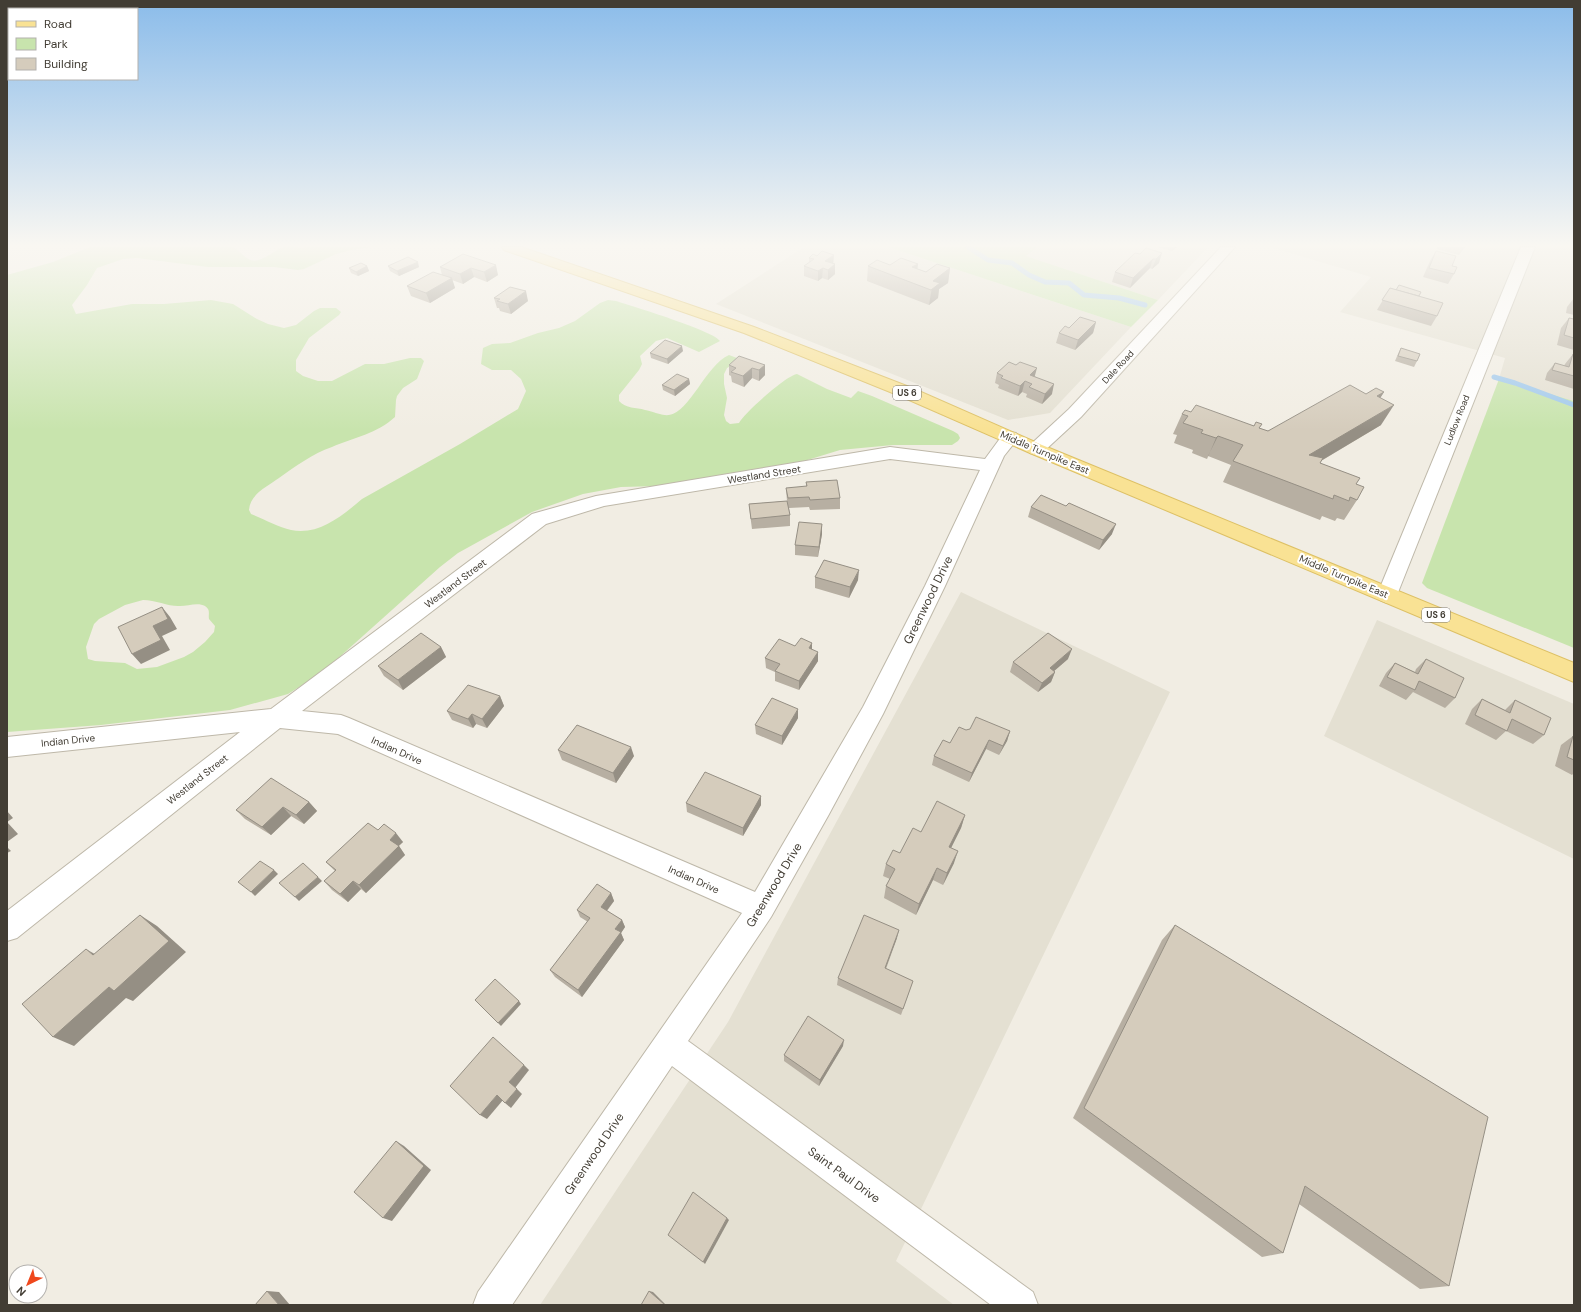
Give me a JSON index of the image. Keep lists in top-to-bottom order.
{
  "streets": {
    "main road": ["US 6", "Middle Turnpike East"],
    "street": [
      "Dale Road",
      "Ludlow Road",
      "Westland Street",
      "Greenwood Drive",
      "Indian Drive",
      "Saint Paul Drive"
    ]
  },
  "crossings": [
    ["Dale Road", "Middle Turnpike East"],
    ["Ludlow Road", "Middle Turnpike East"],
    ["Middle Turnpike East", "Greenwood Drive"],
    ["Westland Street", "Greenwood Drive"],
    ["Westland Street", "Indian Drive"],
    ["Greenwood Drive", "Indian Drive"],
    ["Greenwood Drive", "Saint Paul Drive"]
  ],
  "legend": ["Road", "Park", "Building"],
  "north": "bottom left"
}
